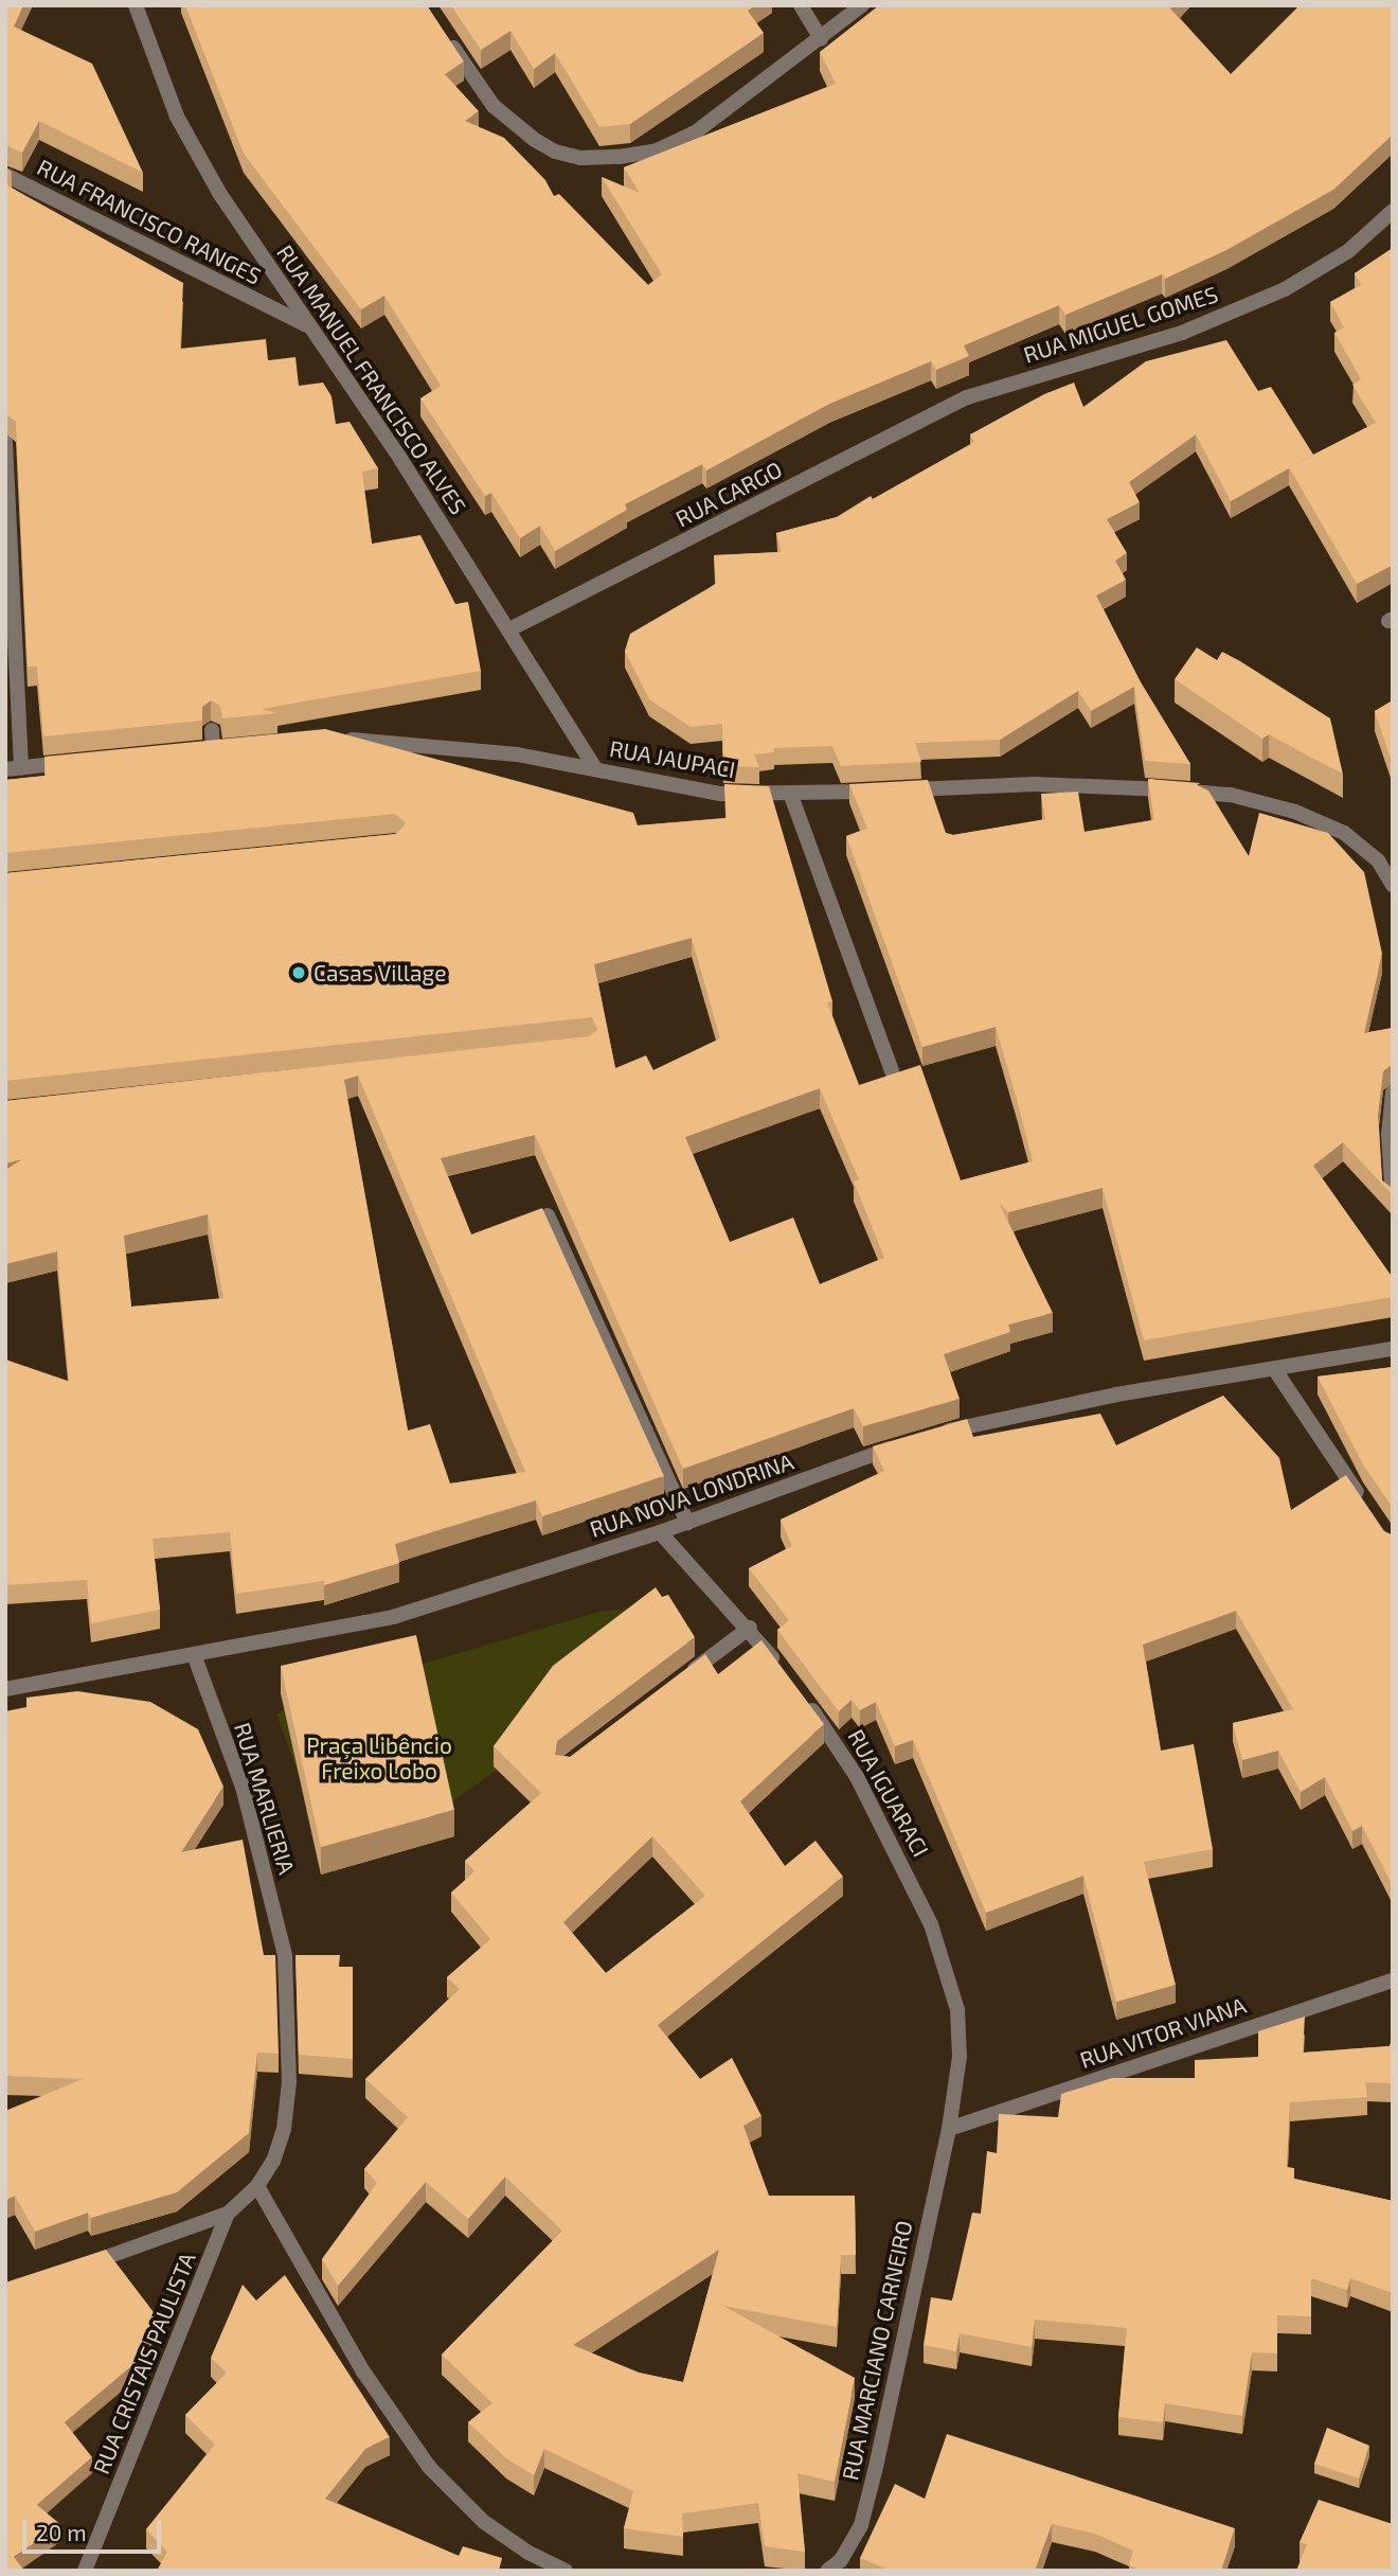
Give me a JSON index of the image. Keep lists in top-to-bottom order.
{
  "streets": {
    "street": [
      "RUA FRANCISCO RANGES",
      "RUA MIGUEL GOMES",
      "RUA MANUEL FRANCISCO ALVES",
      "RUA CARGO",
      "RUA JAUPACI",
      "RUA NOVA LONDRINA",
      "RUA IGUARACI",
      "RUA MARLIERIA",
      "RUA VITOR VIANA",
      "RUA MARCIANO CARNEIRO",
      "RUA CRISTAIS PAULISTA"
    ]
  },
  "crossings": [
    ["RUA FRANCISCO RANGES", "RUA MANUEL FRANCISCO ALVES"],
    ["RUA MIGUEL GOMES", "RUA CARGO"],
    ["RUA MANUEL FRANCISCO ALVES", "RUA CARGO"],
    ["RUA MANUEL FRANCISCO ALVES", "RUA JAUPACI"],
    ["RUA NOVA LONDRINA", "RUA MARLIERIA"],
    ["RUA IGUARACI", "RUA VITOR VIANA"],
    ["RUA IGUARACI", "RUA MARCIANO CARNEIRO"],
    ["RUA VITOR VIANA", "RUA MARCIANO CARNEIRO"]
  ],
  "parks": ["Praça Libêncio Freixo Lobo"],
  "places": ["Casas Village"],
  "scale_bar": "20 m"
}
